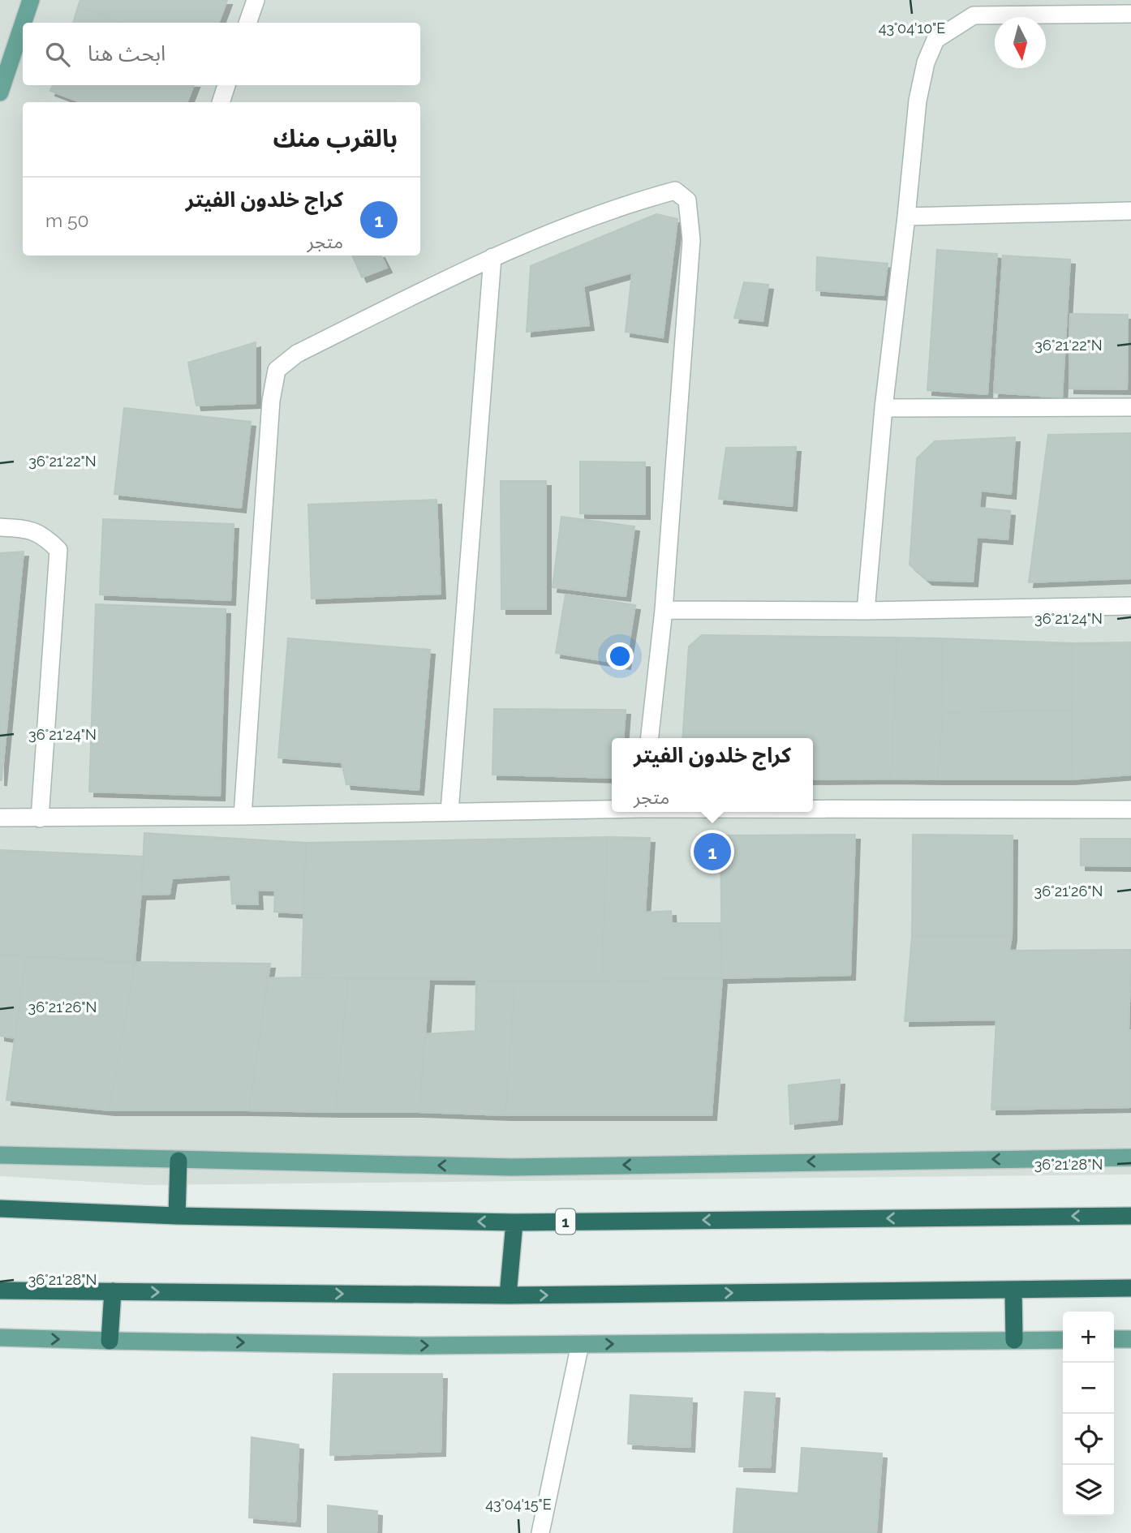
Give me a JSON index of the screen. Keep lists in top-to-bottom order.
{
  "streets": {
    "highway": ["1"]
  },
  "north": "bottom",
  "page": {
    "search": "ابحث هنا",
    "heading": "بالقرب منك",
    "list": [
      {
        "mark": "1",
        "name": "كراج خلدون الفيتر",
        "note": "متجر",
        "value": "50 m"
      }
    ],
    "popup": ["كراج خلدون الفيتر", "متجر"],
    "pins": "1",
    "map_buttons": ["+", "−"]
  },
  "coordinates": [
    "43°04'10\"E",
    "36°21'22\"N",
    "36°21'24\"N",
    "36°21'26\"N",
    "36°21'28\"N",
    "43°04'15\"E"
  ]
}
